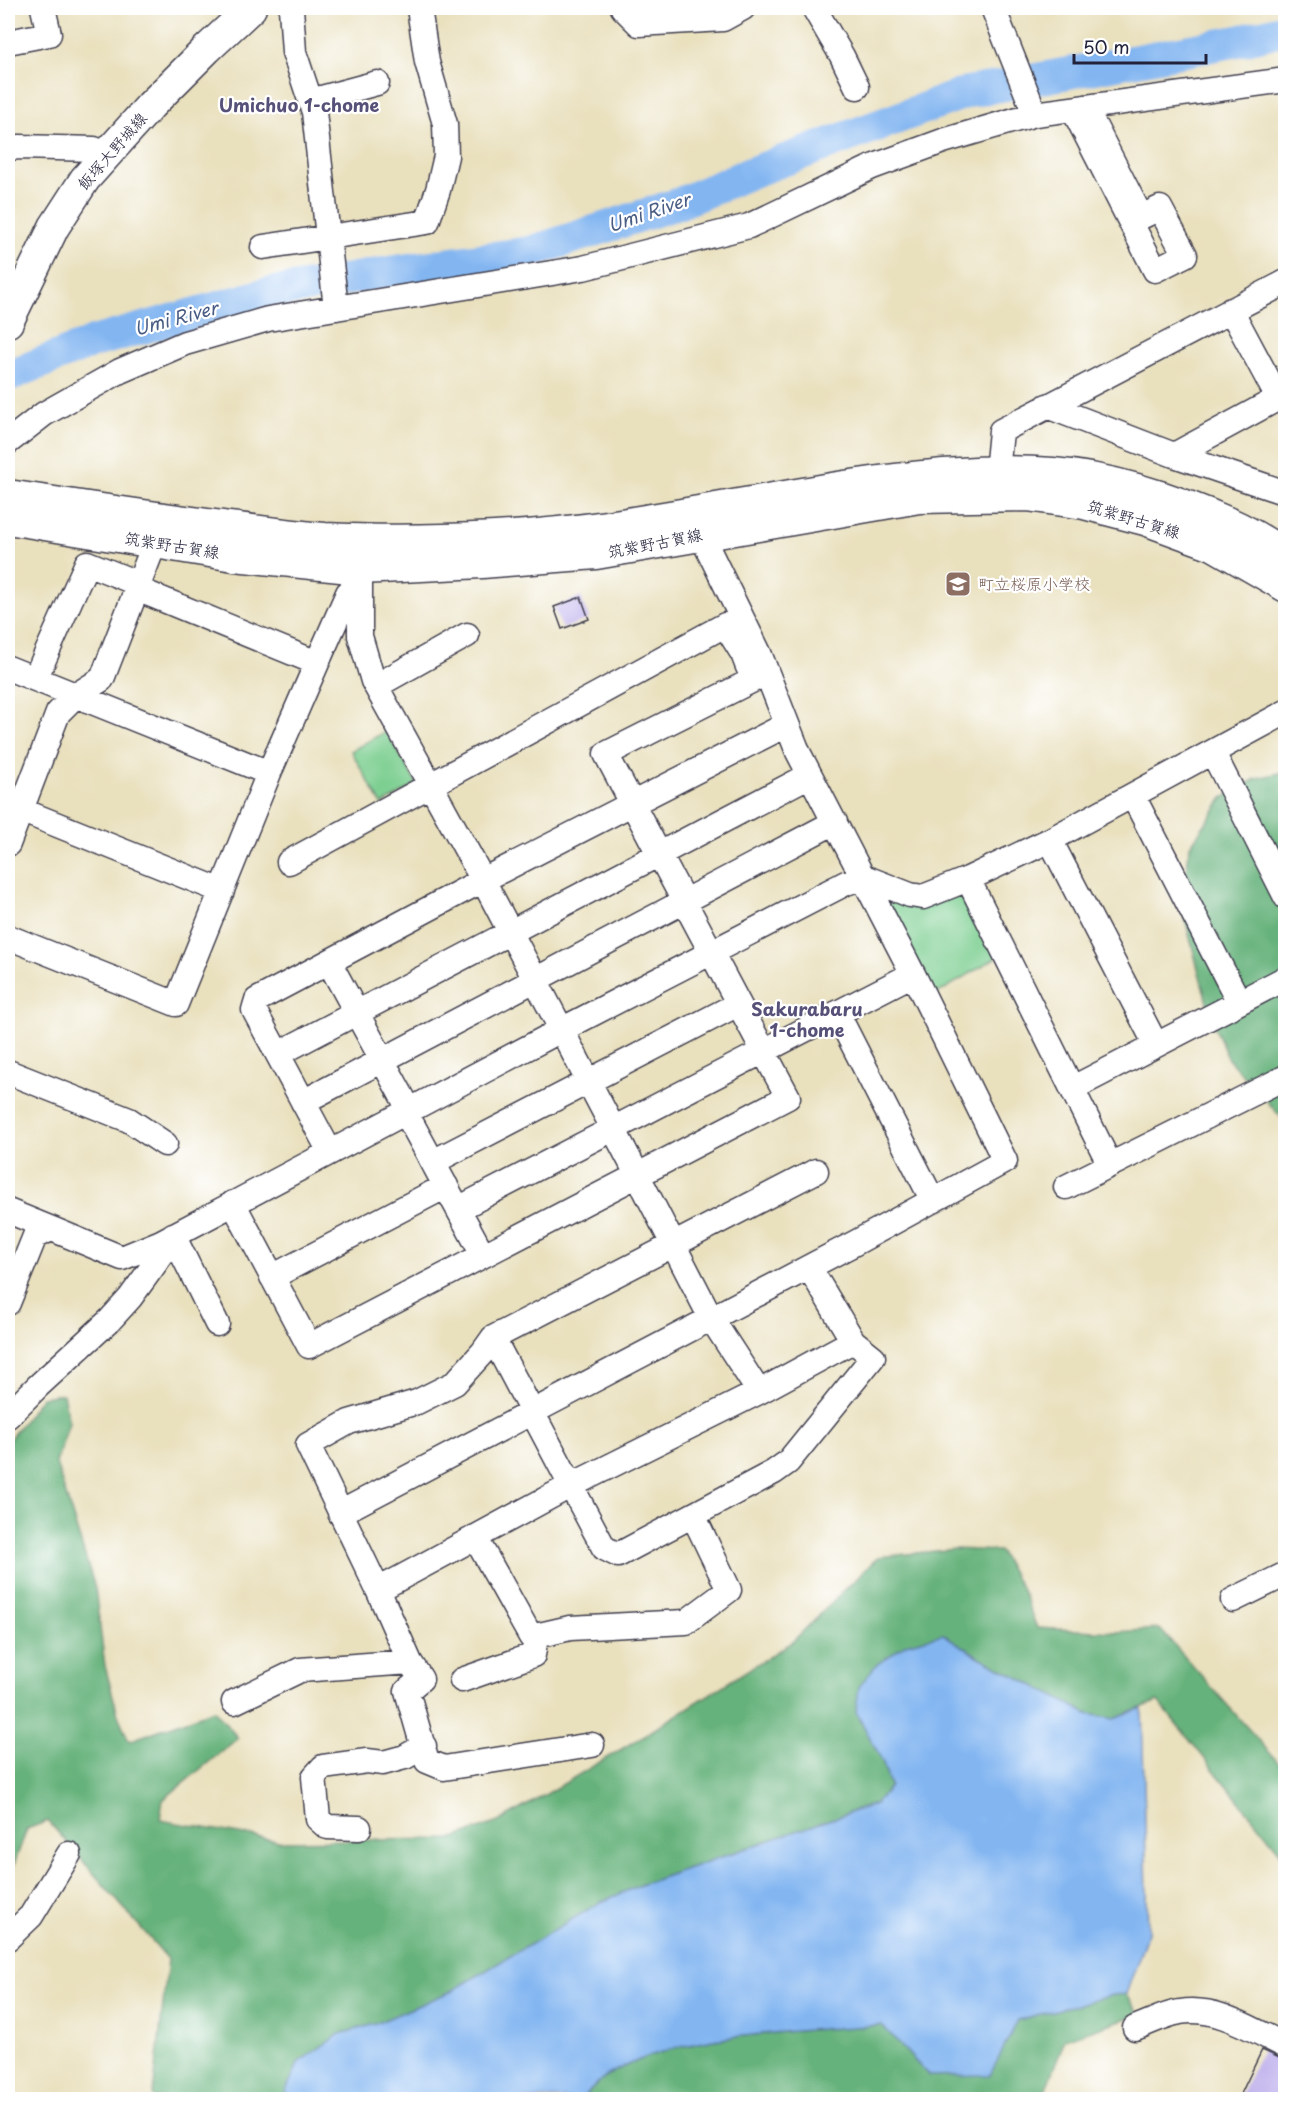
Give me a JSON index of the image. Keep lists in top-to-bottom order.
{
  "streets": {
    "main road": ["飯塚大野城線", "筑紫野古賀線"]
  },
  "districts": ["Umichuo 1-chome", "Sakurabaru 1-chome"],
  "water": ["Umi River"],
  "places": {
    "school or university": ["町立桜原小学校"]
  },
  "scale_bar": "50 m"
}
